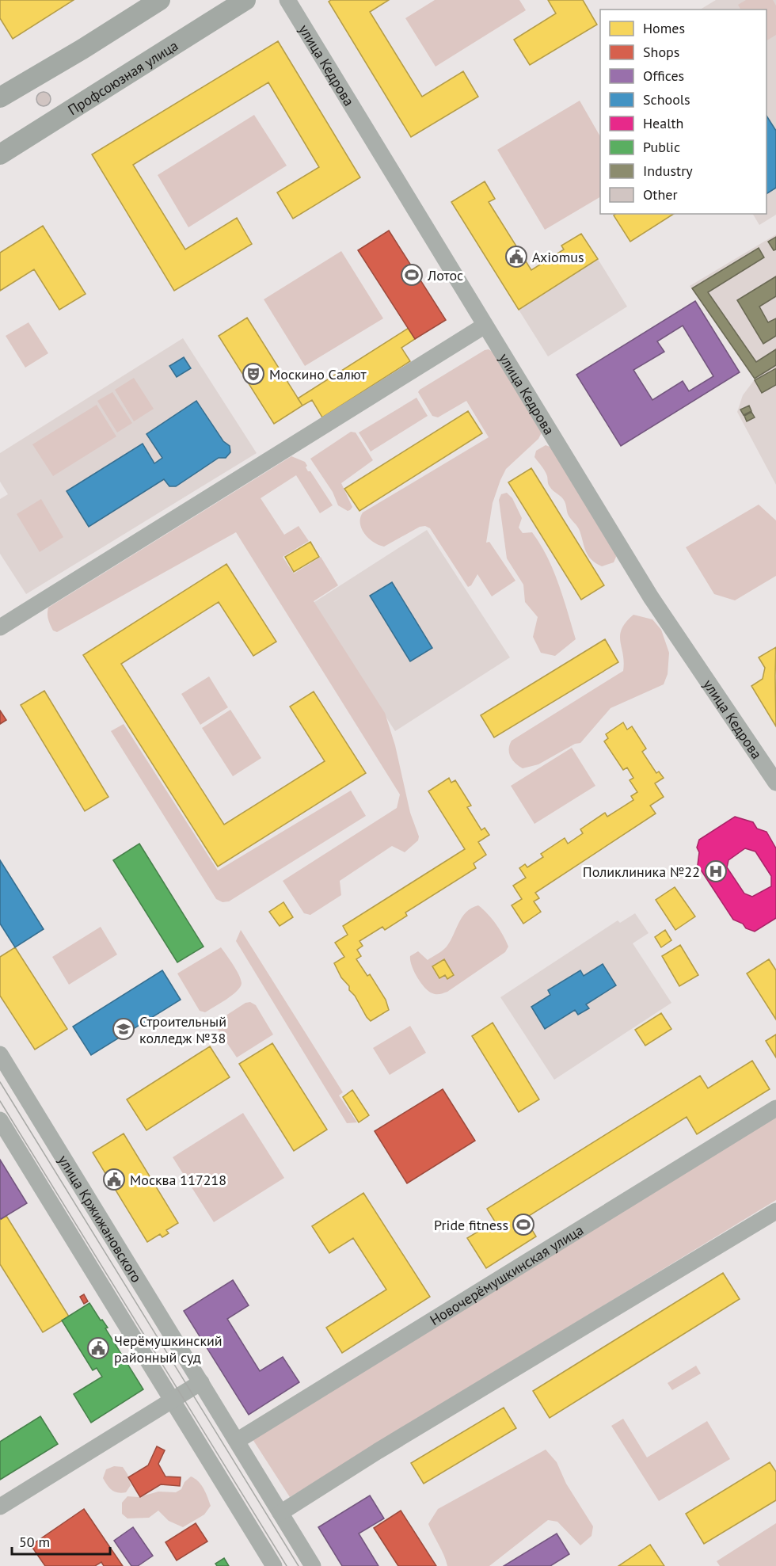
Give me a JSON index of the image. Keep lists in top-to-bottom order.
{
  "streets": {
    "main road": ["Профсоюзная улица"],
    "street": ["улица Кедрова", "улица Кржижановского", "Новочерёмушкинская улица"]
  },
  "crossings": [
    ["улица Кржижановского", "Новочерёмушкинская улица"]
  ],
  "places": {
    "public building": ["Axiomus", "Москва 117218", "Черёмушкинский районный суд"],
    "sports": ["Лотос", "Pride fitness"],
    "theatre": ["Москино Салют"],
    "hospital": ["Поликлиника №22"],
    "school or university": ["Строительный колледж №38"]
  },
  "legend": [
    "Homes",
    "Shops",
    "Offices",
    "Schools",
    "Health",
    "Public",
    "Industry",
    "Other"
  ],
  "scale_bar": "50 m"
}
